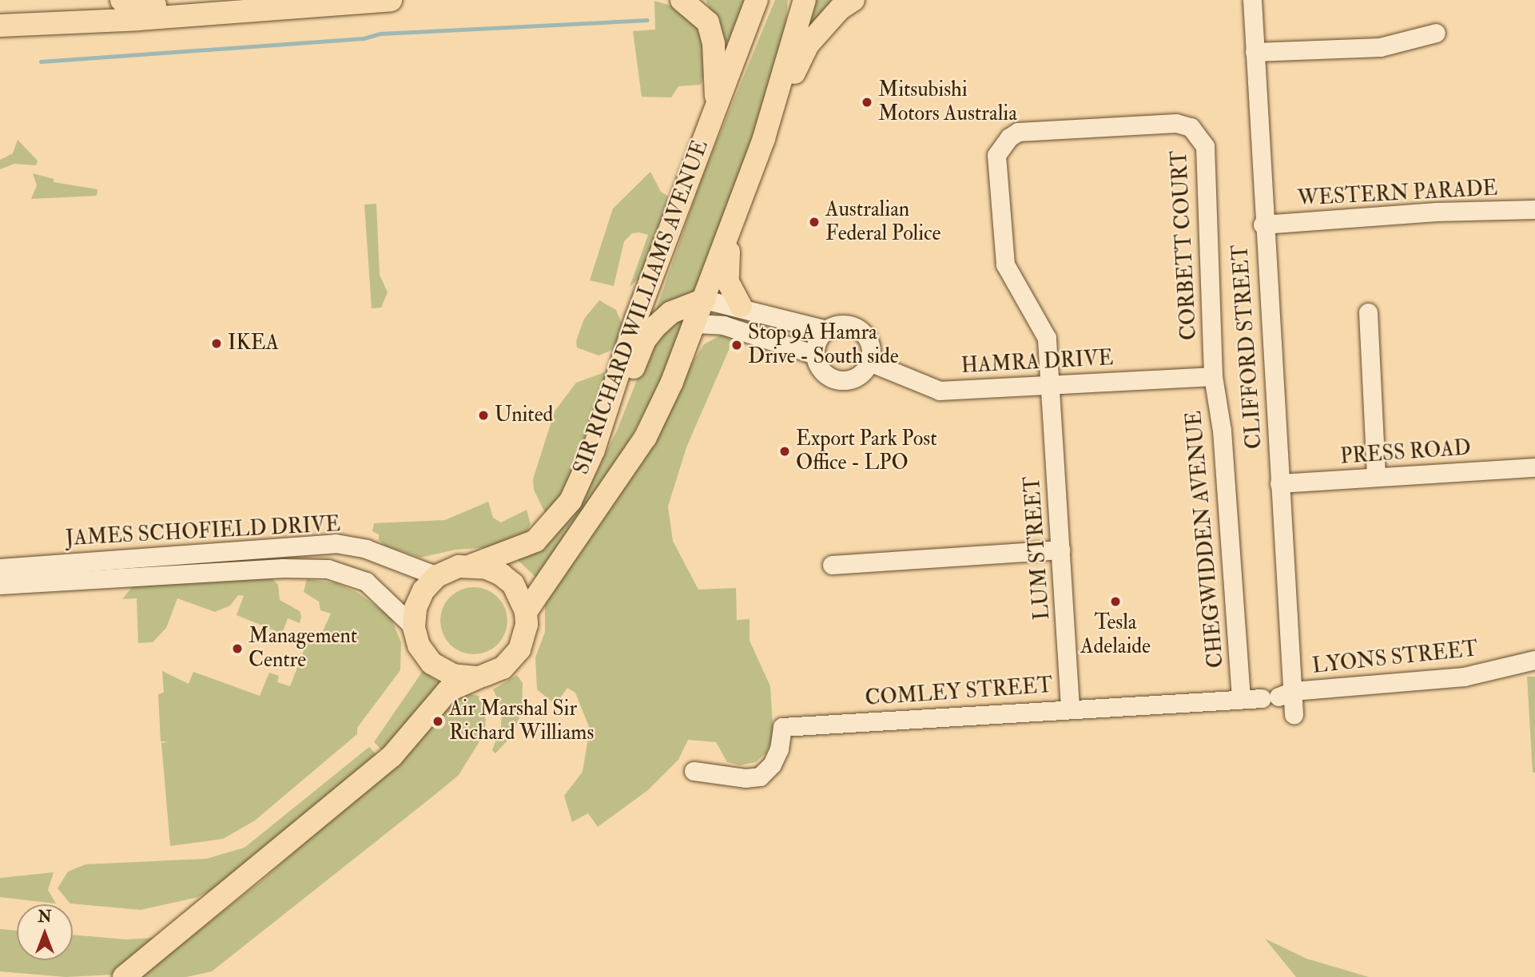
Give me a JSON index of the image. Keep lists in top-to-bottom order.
{
  "streets": {
    "main road": ["SIR RICHARD WILLIAMS AVENUE"],
    "street": [
      "WESTERN PARADE",
      "CORBETT COURT",
      "CLIFFORD STREET",
      "HAMRA DRIVE",
      "PRESS ROAD",
      "JAMES SCHOFIELD DRIVE",
      "CHEGWIDDEN AVENUE",
      "LUM STREET",
      "LYONS STREET",
      "COMLEY STREET"
    ]
  },
  "crossings": [
    ["WESTERN PARADE", "CLIFFORD STREET"],
    ["CORBETT COURT", "HAMRA DRIVE"],
    ["CORBETT COURT", "CHEGWIDDEN AVENUE"],
    ["CORBETT COURT", "LUM STREET"],
    ["SIR RICHARD WILLIAMS AVENUE", "JAMES SCHOFIELD DRIVE"],
    ["CLIFFORD STREET", "PRESS ROAD"],
    ["CLIFFORD STREET", "LYONS STREET"],
    ["CLIFFORD STREET", "COMLEY STREET"],
    ["HAMRA DRIVE", "CHEGWIDDEN AVENUE"],
    ["HAMRA DRIVE", "LUM STREET"],
    ["CHEGWIDDEN AVENUE", "COMLEY STREET"],
    ["LUM STREET", "COMLEY STREET"],
    ["LYONS STREET", "COMLEY STREET"]
  ],
  "places": [
    "Mitsubishi Motors Australia",
    "Australian Federal Police",
    "IKEA",
    "Stop 9A Hamra Drive - South side",
    "United",
    "Export Park Post Office - LPO",
    "Tesla Adelaide",
    "Management Centre",
    "Air Marshal Sir Richard Williams"
  ],
  "north": "top"
}
